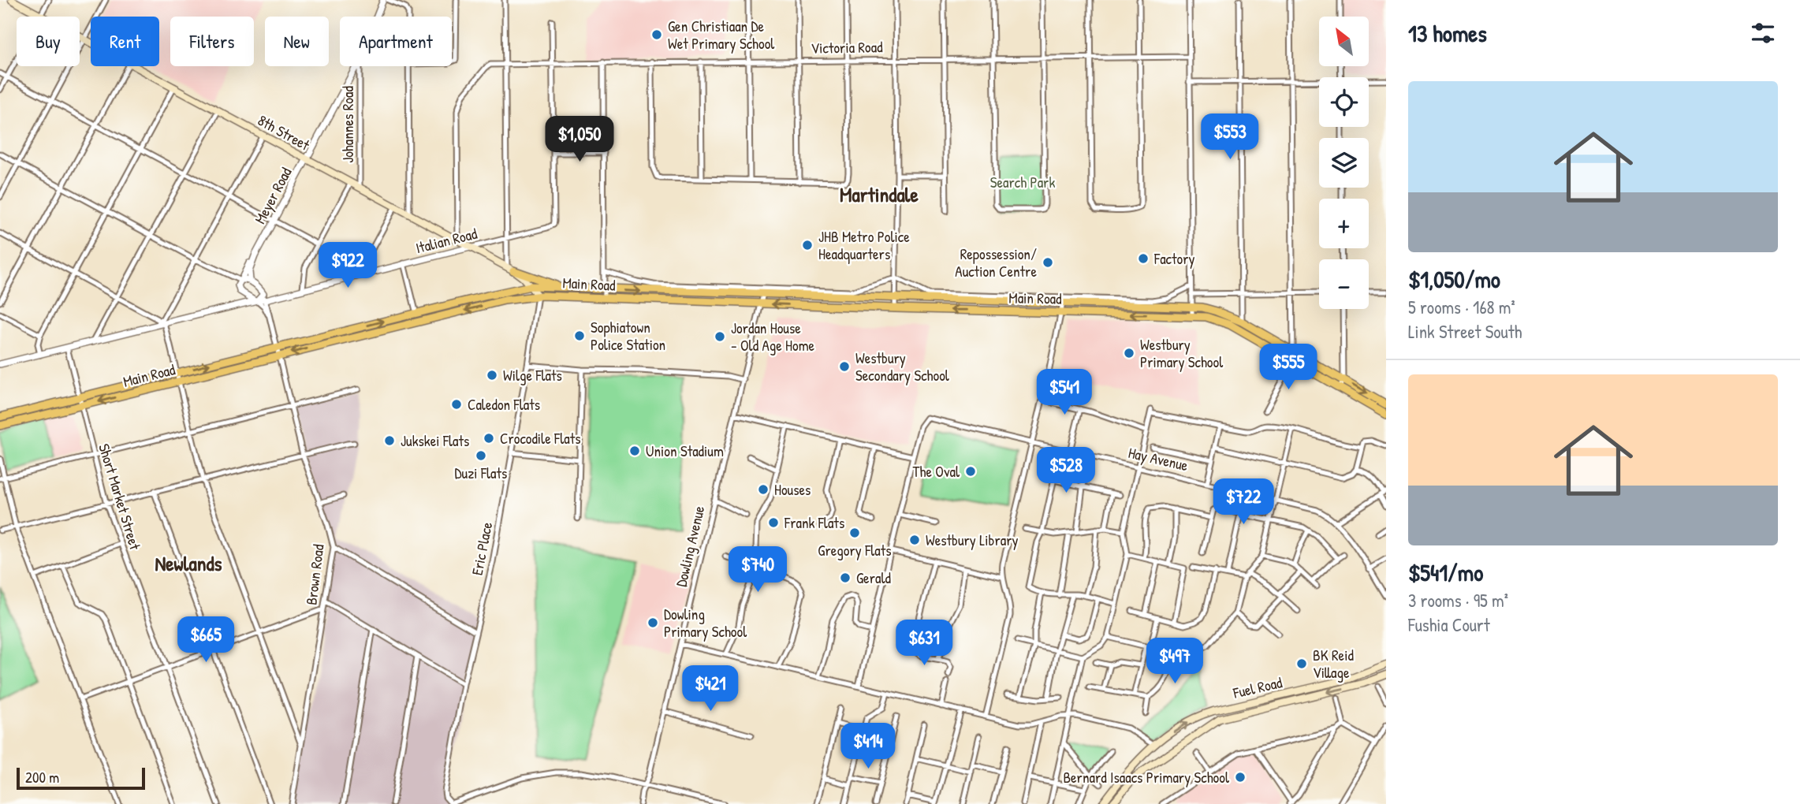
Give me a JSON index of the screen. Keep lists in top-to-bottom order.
{
  "streets": {
    "main road": ["8th Street", "Main Road", "Fuel Road"],
    "street": [
      "Victoria Road",
      "Johannes Road",
      "Meyer Road",
      "Italian Road",
      "Hay Avenue",
      "Short Market Street",
      "Dowling Avenue",
      "Eric Place",
      "Brown Road"
    ]
  },
  "crossings": [
    ["Johannes Road", "8th Street"],
    ["8th Street", "Meyer Road"],
    ["8th Street", "Italian Road"],
    ["8th Street", "Main Road"],
    ["8th Street", "Eric Place"],
    ["Italian Road", "Short Market Street"],
    ["Italian Road", "Brown Road"],
    ["Main Road", "Short Market Street"],
    ["Main Road", "Dowling Avenue"],
    ["Main Road", "Eric Place"],
    ["Main Road", "Brown Road"]
  ],
  "districts": ["Martindale", "Newlands"],
  "parks": ["Search Park"],
  "places": [
    "Gen Christiaan De Wet Primary School",
    "JHB Metro Police Headquarters",
    "Factory",
    "Repossession/ Auction Centre",
    "Sophiatown Police Station",
    "Jordan House - Old Age Home",
    "Westbury Primary School",
    "Westbury Secondary School",
    "Wilge Flats",
    "Caledon Flats",
    "Crocodile Flats",
    "Jukskei Flats",
    "Union Stadium",
    "Duzi Flats",
    "The Oval",
    "Houses",
    "Frank Flats",
    "Gregory Flats",
    "Westbury Library",
    "Gerald",
    "Dowling Primary School",
    "BK Reid Village",
    "Bernard Isaacs Primary School"
  ],
  "scale_bar": "200 m",
  "north": "top left",
  "page": {
    "heading": "13 homes",
    "map_buttons": ["+", "−"],
    "chip": [
      "Buy",
      "Rent",
      "Filters",
      "New",
      "Apartment"
    ],
    "list": [
      {
        "name": "$1,050/mo",
        "note": "5 rooms · 168 m² · Link Street South"
      },
      {
        "name": "$541/mo",
        "note": "3 rooms · 95 m² · Fushia Court"
      }
    ],
    "price": [
      "$553",
      "$1,050",
      "$922",
      "$555",
      "$541",
      "$528",
      "$722",
      "$740",
      "$665",
      "$631",
      "$497",
      "$421",
      "$414"
    ],
    "scale": "200 m"
  }
}
